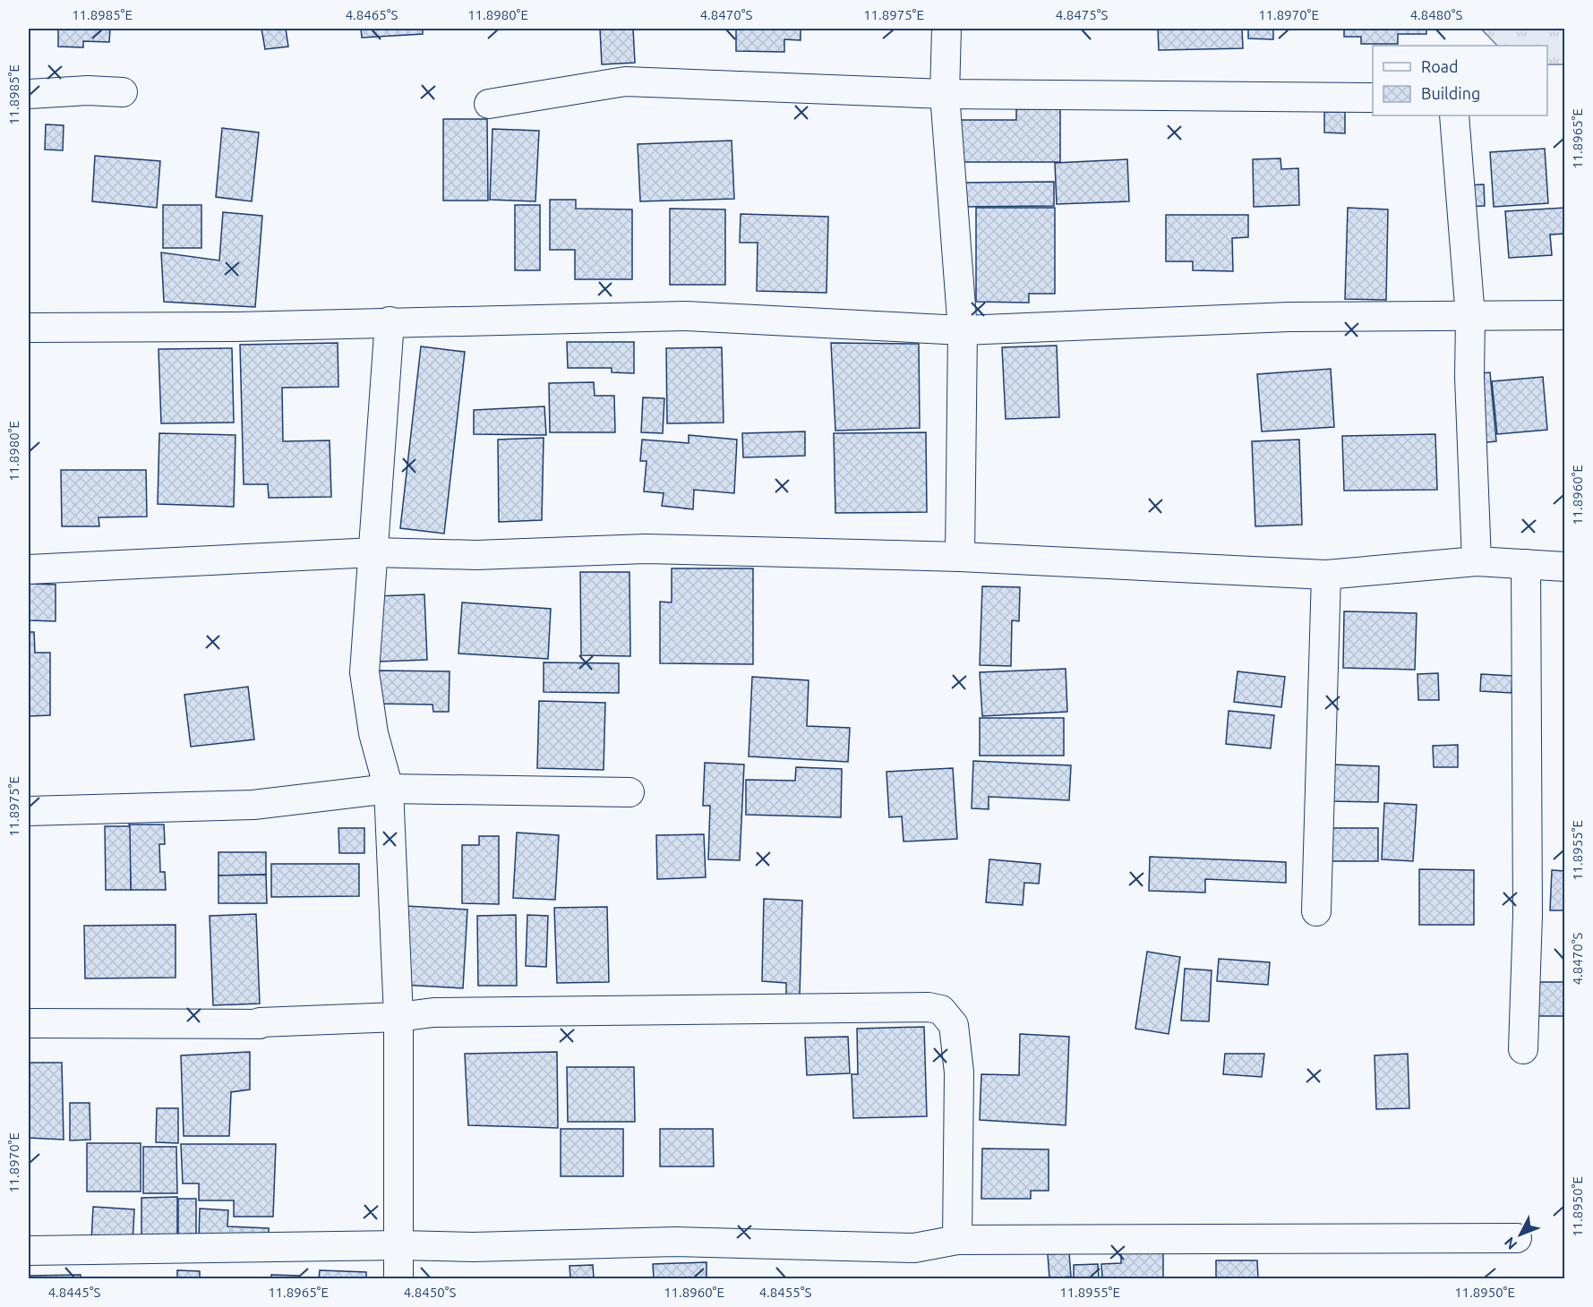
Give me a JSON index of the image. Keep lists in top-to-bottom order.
{
  "legend": ["Road", "Building"],
  "north": "bottom left",
  "coordinates": [
    "11.8985°E",
    "4.8465°S",
    "11.8980°E",
    "4.8470°S",
    "11.8975°E",
    "4.8475°S",
    "11.8970°E",
    "4.8480°S",
    "11.8965°E",
    "11.8960°E",
    "11.8955°E",
    "11.8950°E",
    "4.8445°S",
    "4.8450°S",
    "4.8455°S"
  ]
}
